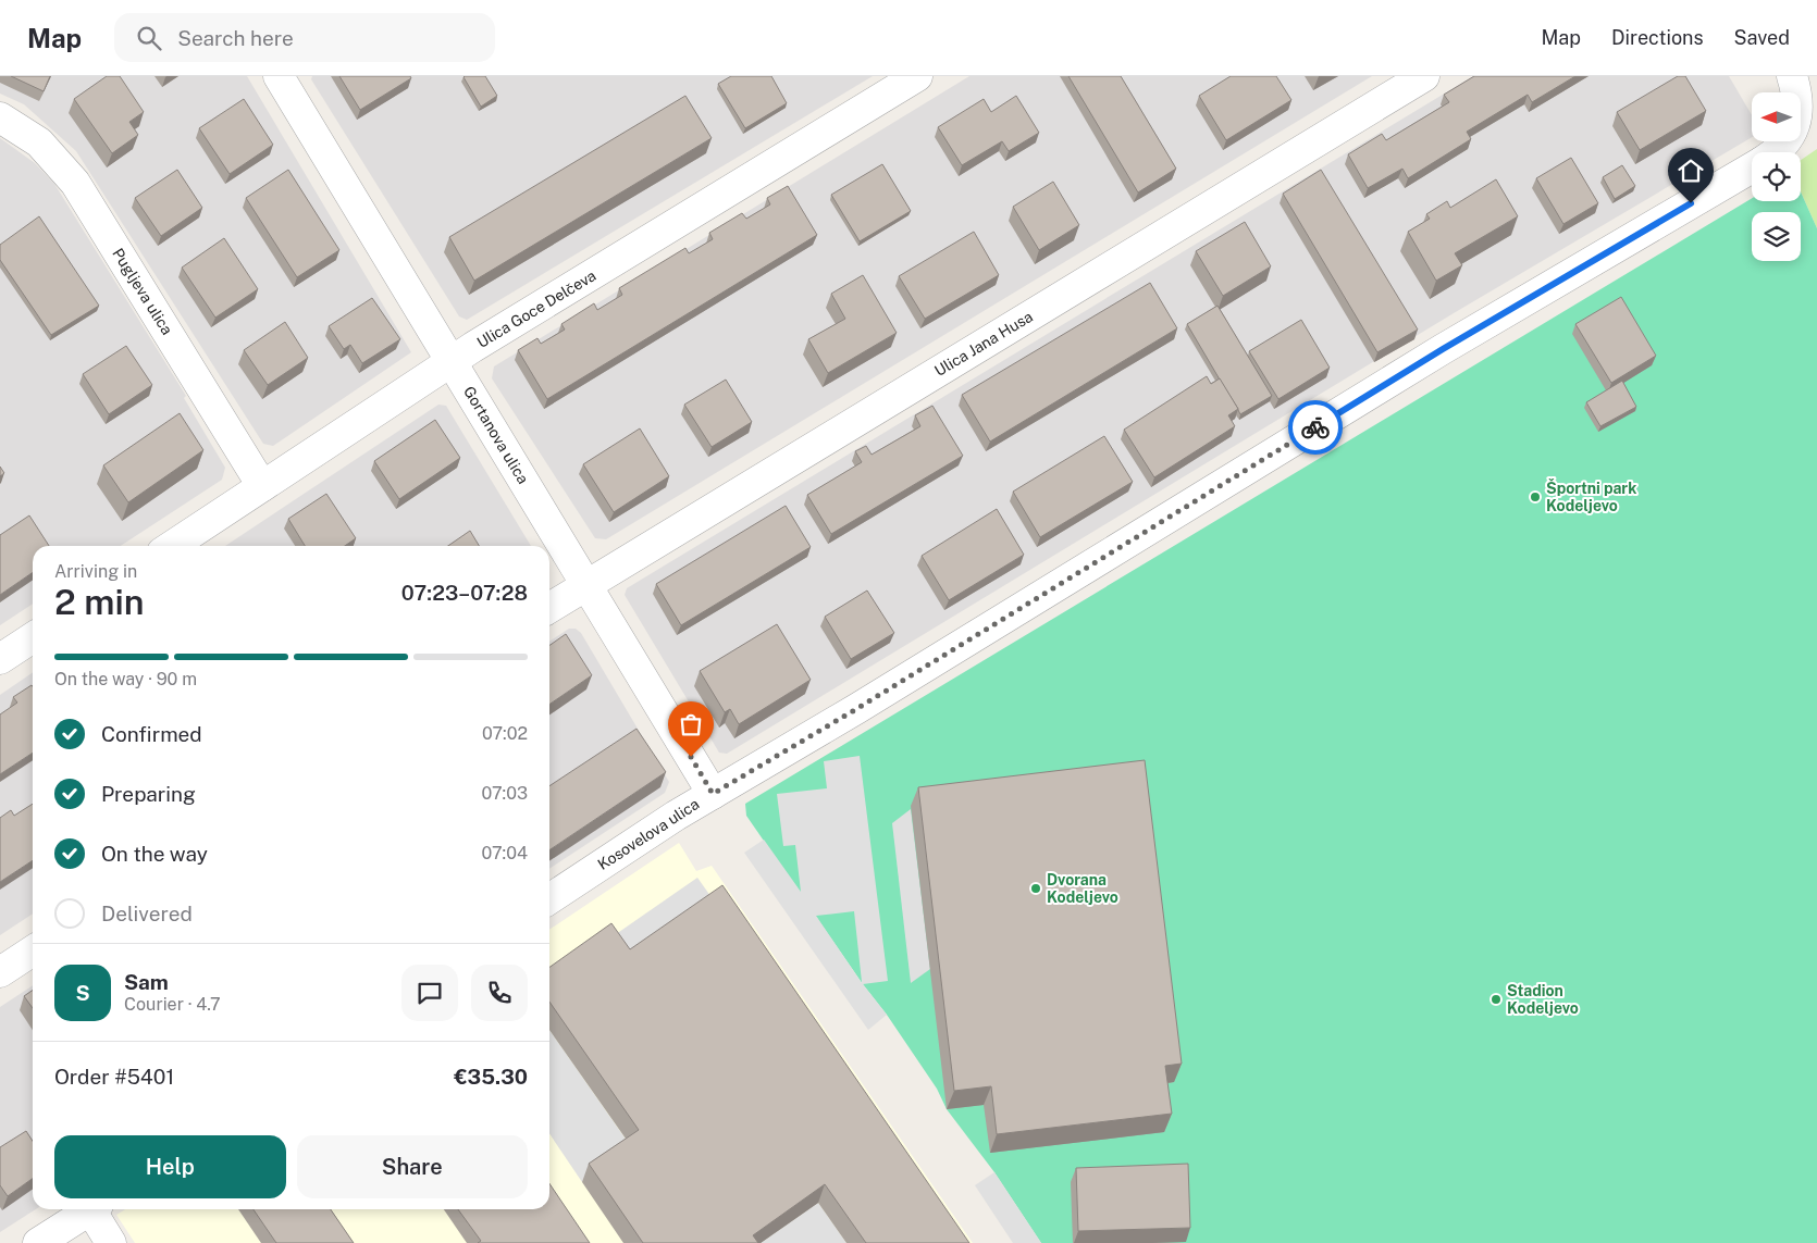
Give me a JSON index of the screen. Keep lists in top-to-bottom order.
{
  "streets": {
    "street": [
      "Pugljeva ulica",
      "Ulica Goce Delčeva",
      "Ulica Jana Husa",
      "Gortanova ulica",
      "Kosovelova ulica"
    ]
  },
  "crossings": [
    ["Pugljeva ulica", "Ulica Goce Delčeva"],
    ["Ulica Goce Delčeva", "Gortanova ulica"],
    ["Ulica Jana Husa", "Gortanova ulica"],
    ["Gortanova ulica", "Kosovelova ulica"]
  ],
  "places": ["Športni park Kodeljevo", "Dvorana Kodeljevo", "Stadion Kodeljevo"],
  "north": "left",
  "page": {
    "header": "Map",
    "search": "Search here",
    "nav": ["Map", "Directions", "Saved"],
    "heading": ["2 min", "Arriving in", "07:23–07:28"],
    "panel": [
      "Sam",
      "Courier · 4.7",
      "Order #5401",
      "€35.30"
    ],
    "bar": "On the way · 90 m",
    "list": [
      ["Confirmed", "07:02"],
      ["Preparing", "07:03"],
      ["On the way", "07:04"],
      "Delivered"
    ],
    "round": "S",
    "buttons": ["Help", "Share"]
  }
}
